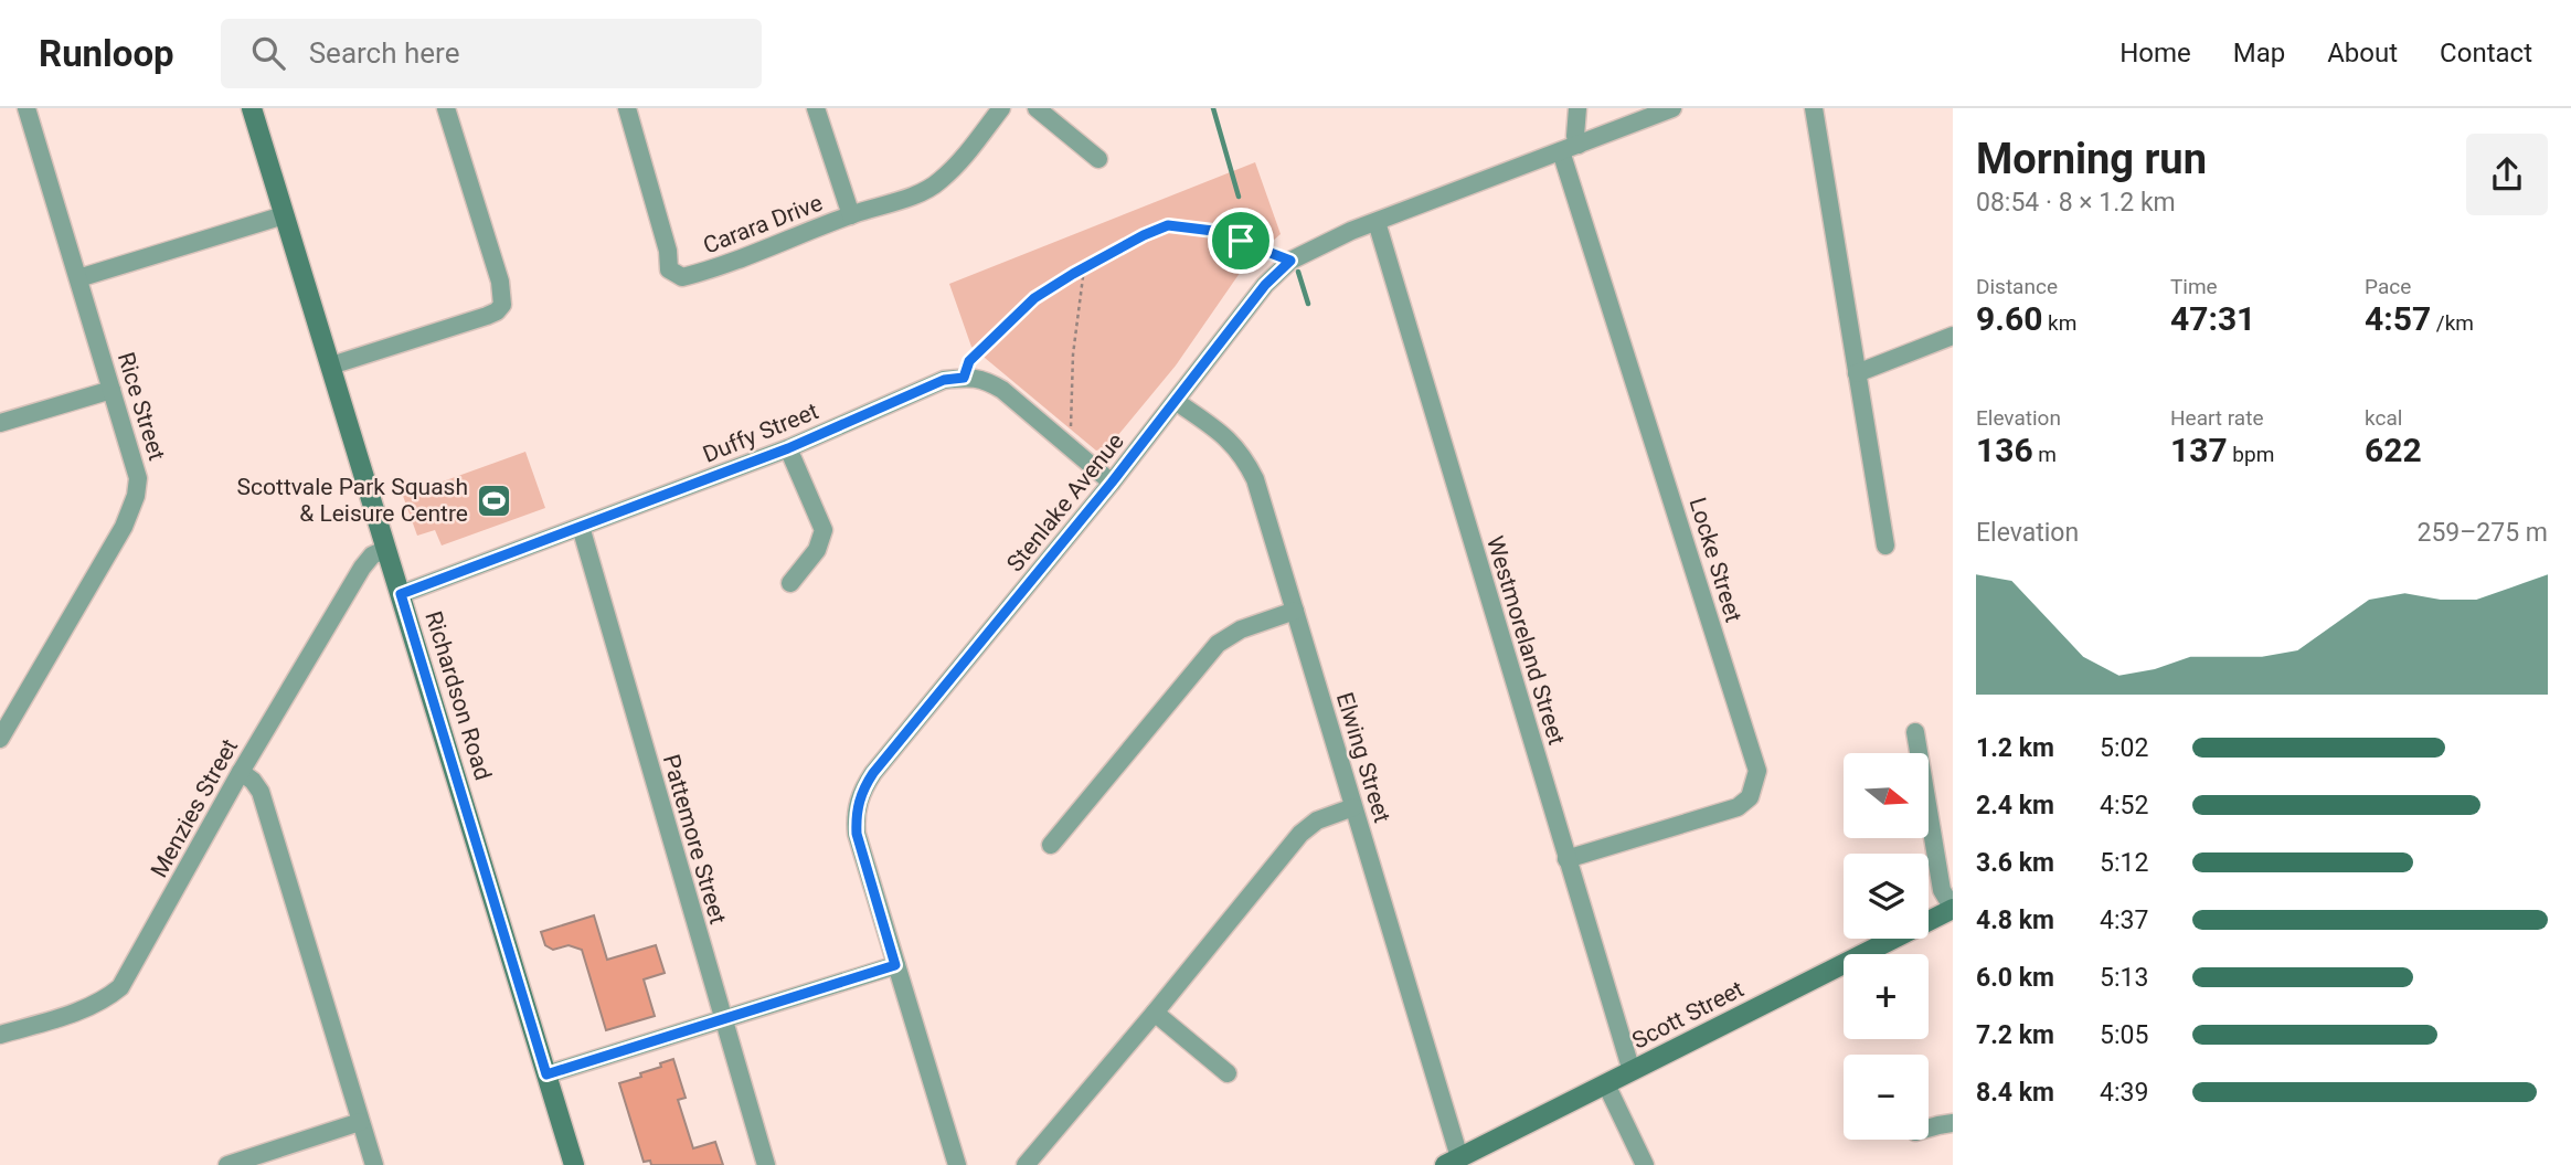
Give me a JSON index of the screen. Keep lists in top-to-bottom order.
{
  "streets": {
    "main road": ["Richardson Road", "Scott Street"],
    "street": [
      "Carara Drive",
      "Rice Street",
      "Duffy Street",
      "Stenlake Avenue",
      "Locke Street",
      "Westmoreland Street",
      "Elwing Street",
      "Menzies Street",
      "Pattemore Street"
    ]
  },
  "crossings": [
    ["Duffy Street", "Richardson Road"],
    ["Duffy Street", "Pattemore Street"],
    ["Stenlake Avenue", "Locke Street"],
    ["Stenlake Avenue", "Westmoreland Street"],
    ["Stenlake Avenue", "Elwing Street"],
    ["Locke Street", "Westmoreland Street"],
    ["Westmoreland Street", "Scott Street"],
    ["Richardson Road", "Menzies Street"],
    ["Elwing Street", "Scott Street"]
  ],
  "places": {
    "sports": ["Scottvale Park Squash & Leisure Centre"]
  },
  "north": "right",
  "page": {
    "header": "Runloop",
    "search": "Search here",
    "nav": [
      "Home",
      "Map",
      "About",
      "Contact"
    ],
    "heading": ["Morning run", "08:54 · 8 × 1.2 km"],
    "stats": [
      ["Distance", "9.60 km"],
      ["Time", "47:31"],
      ["Pace", "4:57 /km"],
      ["Elevation", "136 m"],
      ["Heart rate", "137 bpm"],
      ["kcal", "622"]
    ],
    "chart": ["Elevation", "259–275 m"],
    "list": [
      {
        "name": "1.2 km",
        "note": "5:02"
      },
      {
        "name": "2.4 km",
        "note": "4:52"
      },
      {
        "name": "3.6 km",
        "note": "5:12"
      },
      {
        "name": "4.8 km",
        "note": "4:37"
      },
      {
        "name": "6.0 km",
        "note": "5:13"
      },
      {
        "name": "7.2 km",
        "note": "5:05"
      },
      {
        "name": "8.4 km",
        "note": "4:39"
      }
    ],
    "map_buttons": ["+", "−"]
  }
}
